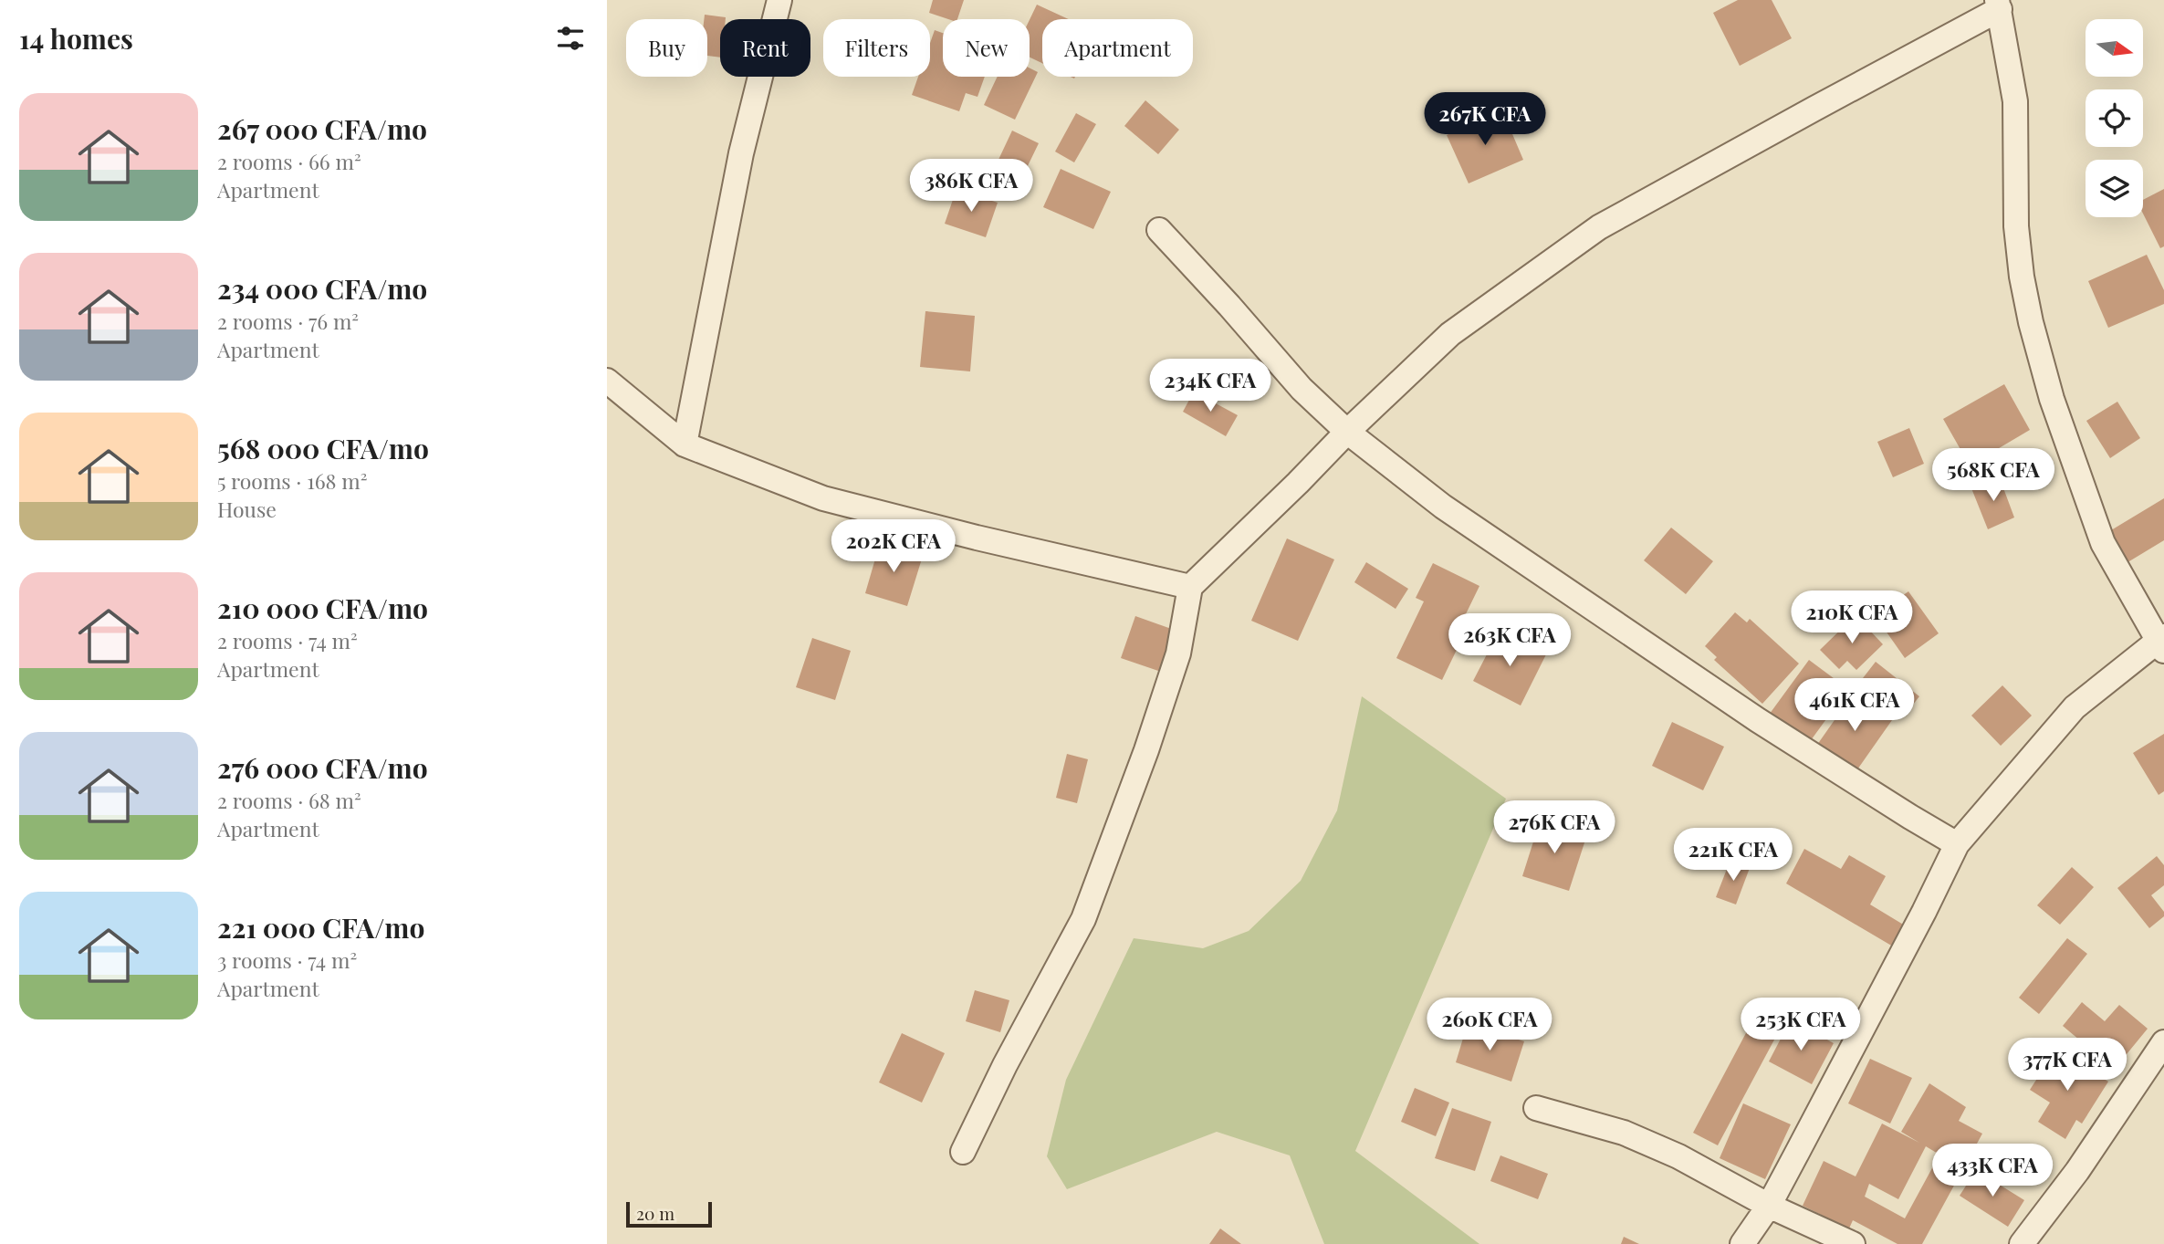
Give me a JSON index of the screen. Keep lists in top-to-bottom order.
{
  "scale_bar": "20 m",
  "north": "right",
  "page": {
    "heading": "14 homes",
    "chip": [
      "Buy",
      "Rent",
      "Filters",
      "New",
      "Apartment"
    ],
    "list": [
      {
        "name": "267 000 CFA/mo",
        "note": "2 rooms · 66 m² · Apartment"
      },
      {
        "name": "234 000 CFA/mo",
        "note": "2 rooms · 76 m² · Apartment"
      },
      {
        "name": "568 000 CFA/mo",
        "note": "5 rooms · 168 m² · House"
      },
      {
        "name": "210 000 CFA/mo",
        "note": "2 rooms · 74 m² · Apartment"
      },
      {
        "name": "276 000 CFA/mo",
        "note": "2 rooms · 68 m² · Apartment"
      },
      {
        "name": "221 000 CFA/mo",
        "note": "3 rooms · 74 m² · Apartment"
      }
    ],
    "price": [
      "267K CFA",
      "386K CFA",
      "234K CFA",
      "568K CFA",
      "202K CFA",
      "210K CFA",
      "263K CFA",
      "461K CFA",
      "276K CFA",
      "221K CFA",
      "260K CFA",
      "253K CFA",
      "377K CFA",
      "433K CFA"
    ],
    "scale": "20 m"
  }
}
